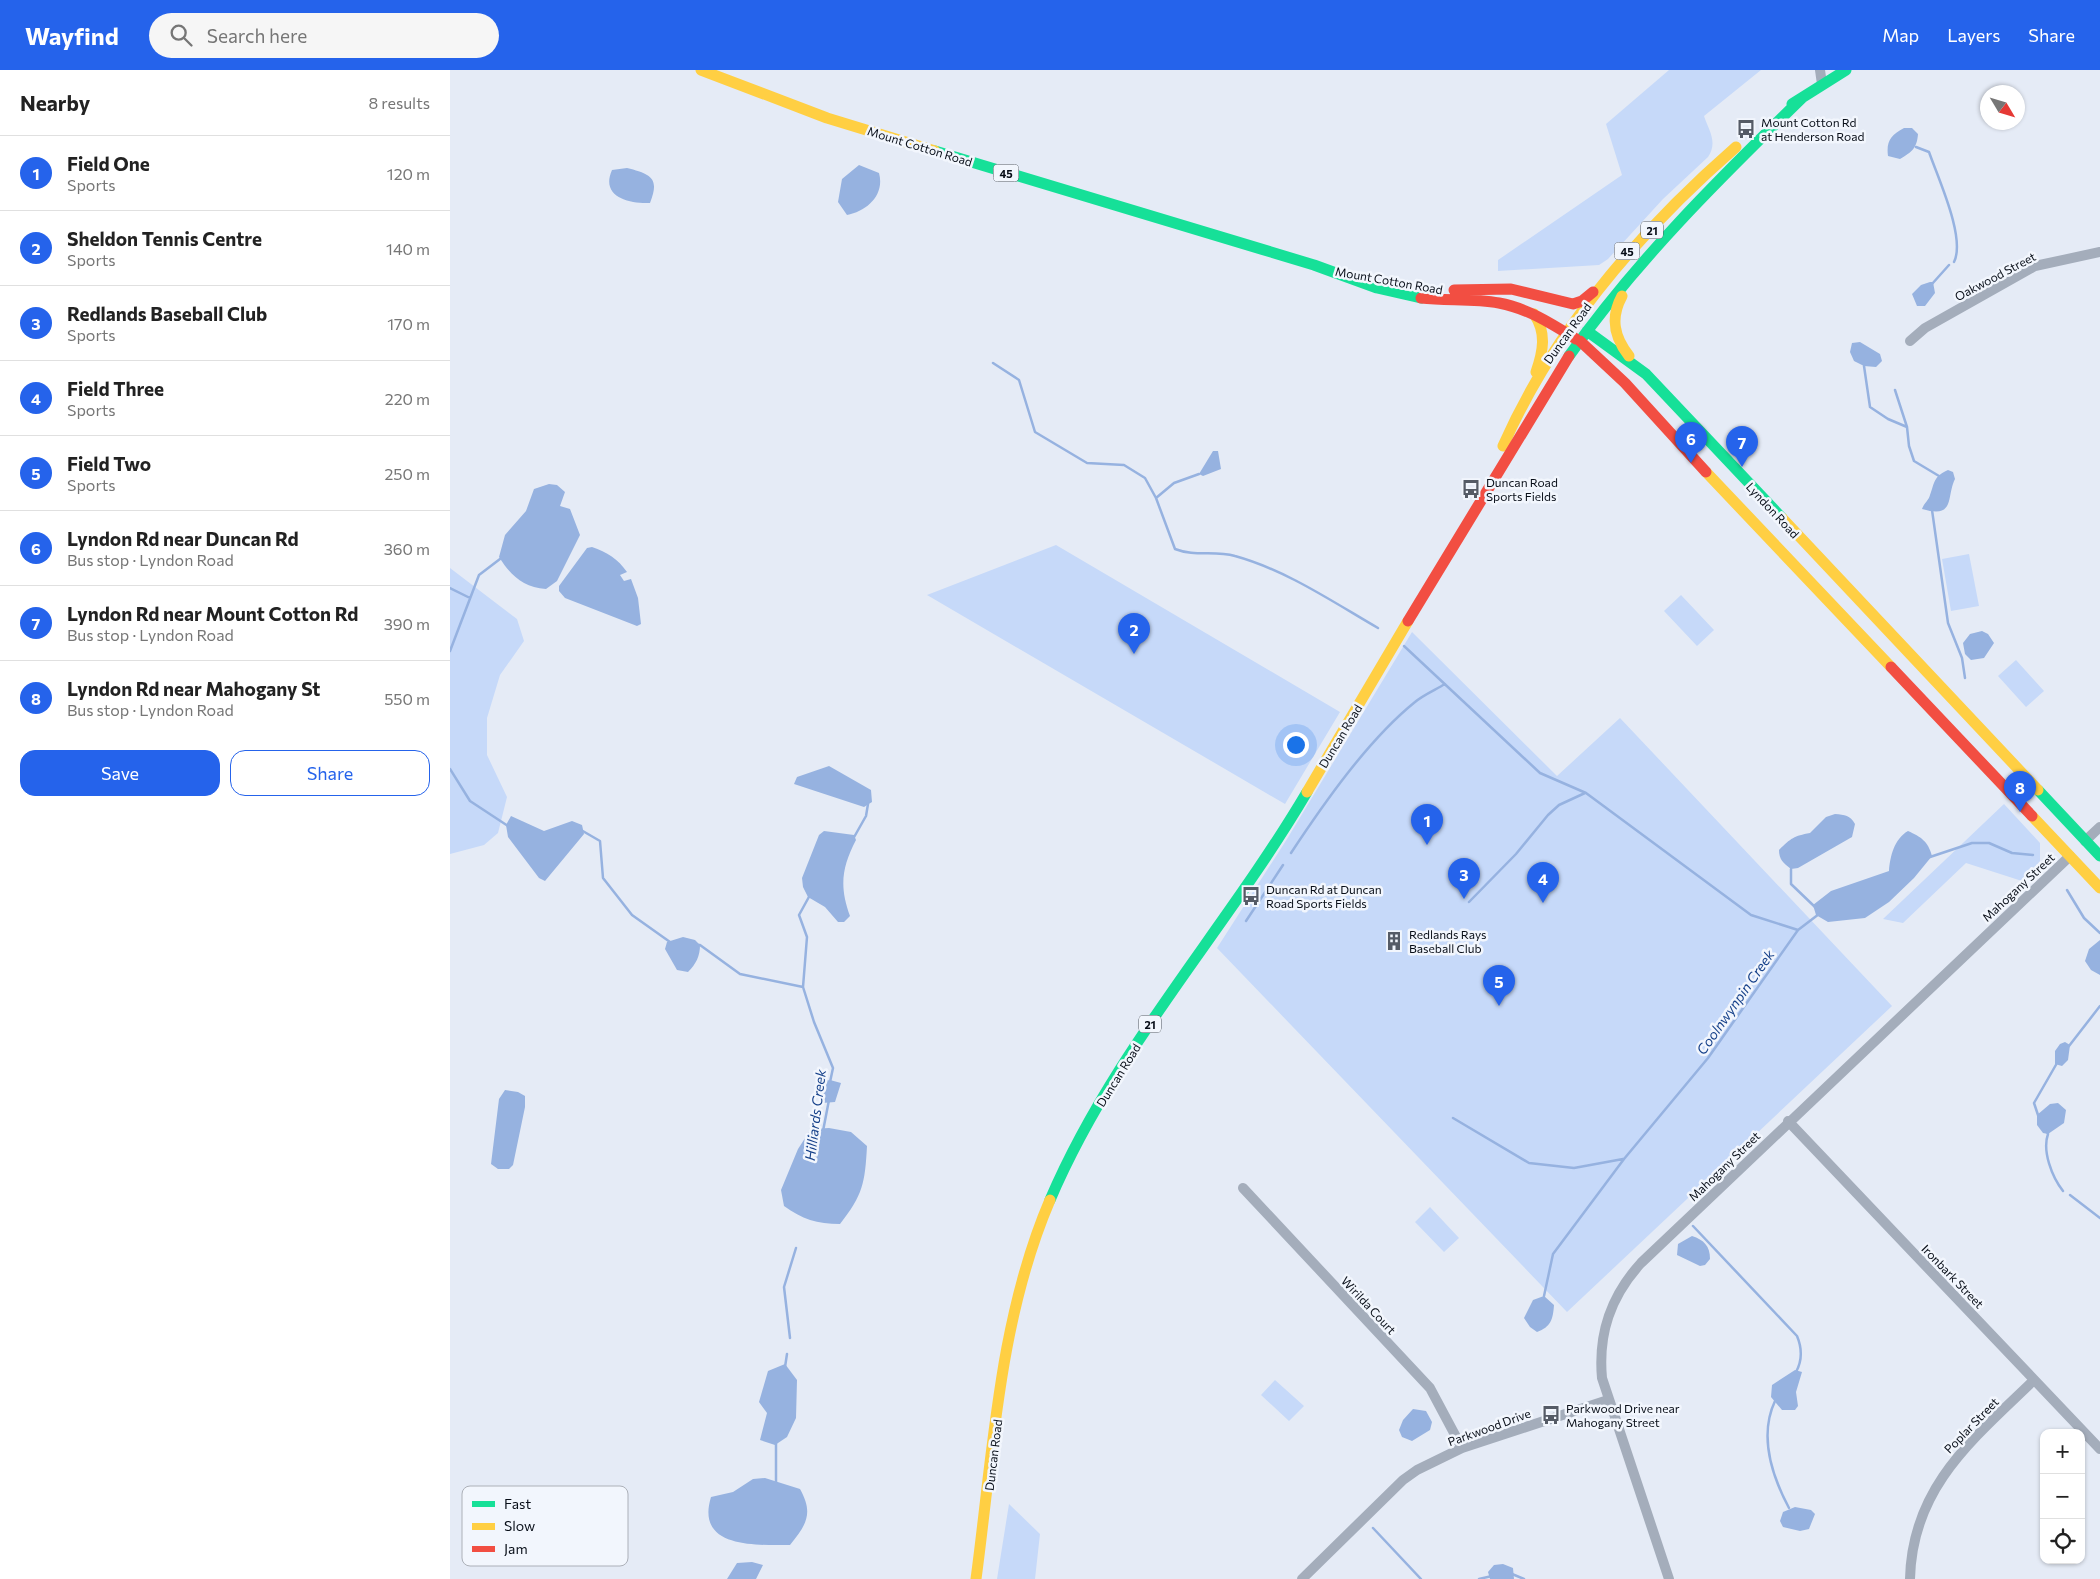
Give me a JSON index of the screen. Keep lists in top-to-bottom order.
{
  "streets": {
    "main road": [
      "Mount Cotton Road",
      "45",
      "21",
      "Duncan Road",
      "Lyndon Road"
    ],
    "street": [
      "Oakwood Street",
      "Mahogany Street",
      "Ironbark Street",
      "Wirilda Court",
      "Poplar Street",
      "Parkwood Drive"
    ]
  },
  "crossings": [
    ["Mount Cotton Road", "Duncan Road"],
    ["Mount Cotton Road", "Lyndon Road"],
    ["Duncan Road", "Lyndon Road"],
    ["Lyndon Road", "Mahogany Street"],
    ["Mahogany Street", "Ironbark Street"],
    ["Mahogany Street", "Parkwood Drive"],
    ["Ironbark Street", "Poplar Street"],
    ["Wirilda Court", "Parkwood Drive"]
  ],
  "water": ["Coolnwynpin Creek", "Hilliards Creek"],
  "places": {
    "bus stop": [
      "Mount Cotton Rd at Henderson Road",
      "Duncan Road Sports Fields",
      "Duncan Rd at Duncan Road Sports Fields",
      "Parkwood Drive near Mahogany Street"
    ],
    "building": ["Redlands Rays Baseball Club"]
  },
  "legend": ["Fast", "Slow", "Jam"],
  "north": "bottom right",
  "page": {
    "header": "Wayfind",
    "search": "Search here",
    "nav": ["Map", "Layers", "Share"],
    "heading": ["Nearby", "8 results"],
    "list": [
      {
        "mark": "1",
        "name": "Field One",
        "note": "Sports",
        "value": "120 m"
      },
      {
        "mark": "2",
        "name": "Sheldon Tennis Centre",
        "note": "Sports",
        "value": "140 m"
      },
      {
        "mark": "3",
        "name": "Redlands Baseball Club",
        "note": "Sports",
        "value": "170 m"
      },
      {
        "mark": "4",
        "name": "Field Three",
        "note": "Sports",
        "value": "220 m"
      },
      {
        "mark": "5",
        "name": "Field Two",
        "note": "Sports",
        "value": "250 m"
      },
      {
        "mark": "6",
        "name": "Lyndon Rd near Duncan Rd",
        "note": "Bus stop · Lyndon Road",
        "value": "360 m"
      },
      {
        "mark": "7",
        "name": "Lyndon Rd near Mount Cotton Rd",
        "note": "Bus stop · Lyndon Road",
        "value": "390 m"
      },
      {
        "mark": "8",
        "name": "Lyndon Rd near Mahogany St",
        "note": "Bus stop · Lyndon Road",
        "value": "550 m"
      }
    ],
    "pins": [
      "6",
      "7",
      "2",
      "8",
      "1",
      "3",
      "4",
      "5"
    ],
    "buttons": ["Save", "Share"],
    "map_buttons": ["+", "−"]
  }
}
